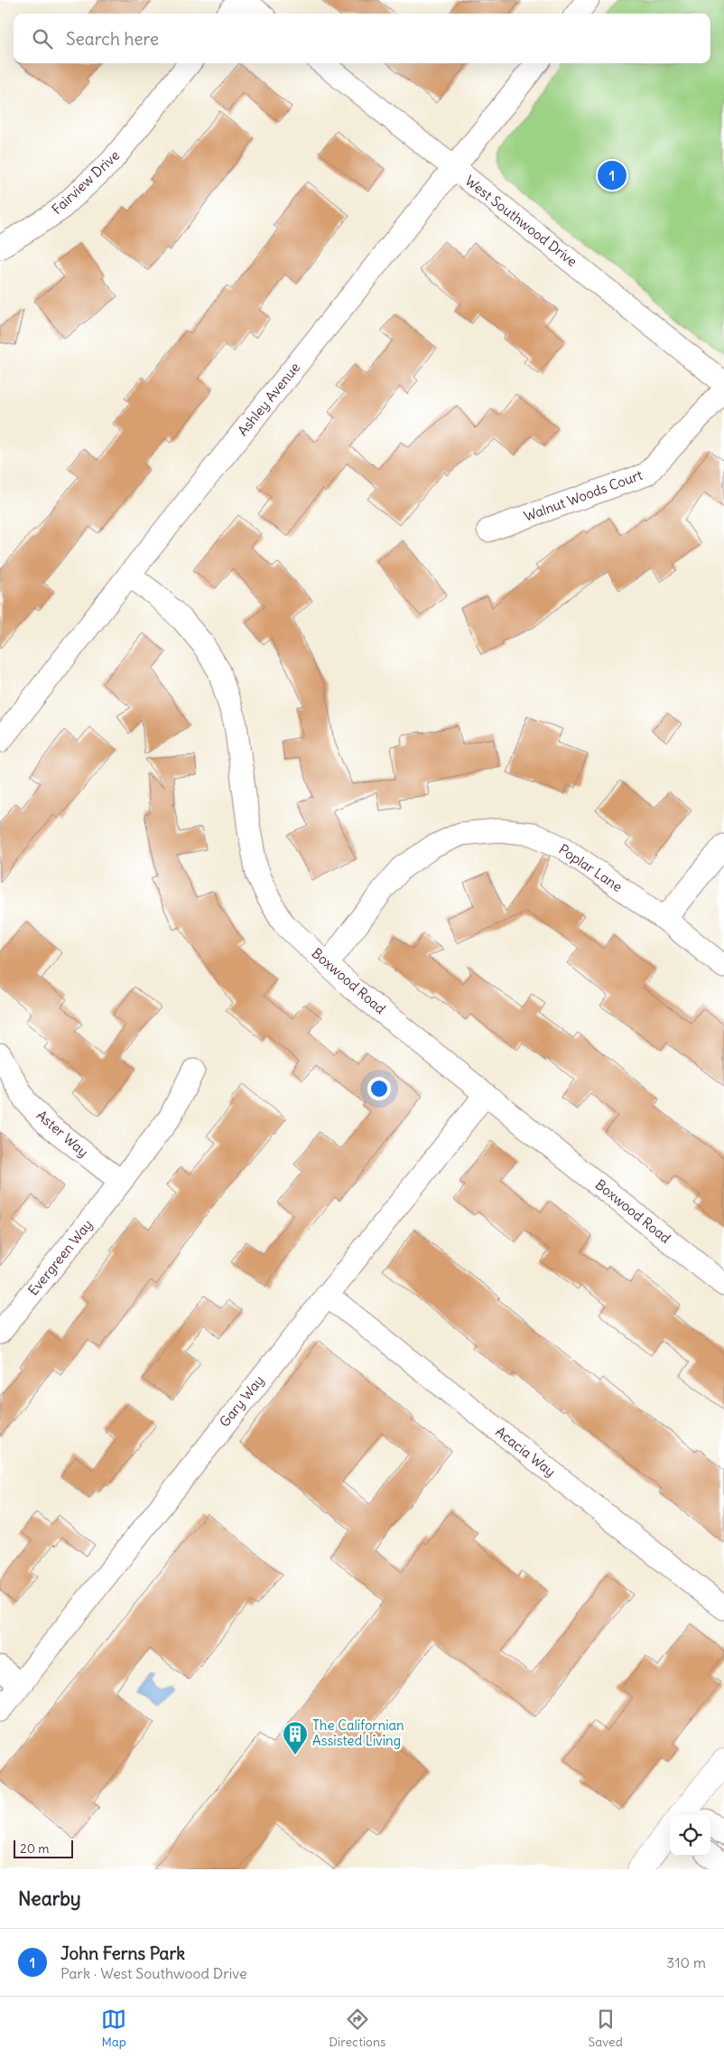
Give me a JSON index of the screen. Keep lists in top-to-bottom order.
{
  "streets": {
    "street": [
      "Fairview Drive",
      "West Southwood Drive",
      "Ashley Avenue",
      "Walnut Woods Court",
      "Poplar Lane",
      "Boxwood Road",
      "Aster Way",
      "Evergreen Way",
      "Gary Way",
      "Acacia Way"
    ]
  },
  "crossings": [
    ["West Southwood Drive", "Ashley Avenue"],
    ["Ashley Avenue", "Boxwood Road"],
    ["Poplar Lane", "Boxwood Road"],
    ["Boxwood Road", "Gary Way"],
    ["Aster Way", "Evergreen Way"],
    ["Gary Way", "Acacia Way"]
  ],
  "places": {
    "building": ["The Californian Assisted Living"]
  },
  "scale_bar": "20 m",
  "page": {
    "search": "Search here",
    "pins": "1",
    "scale": "20 m",
    "heading": "Nearby",
    "list": [
      {
        "mark": "1",
        "name": "John Ferns Park",
        "note": "Park · West Southwood Drive",
        "value": "310 m"
      }
    ],
    "nav": ["Map", "Directions", "Saved"]
  }
}
